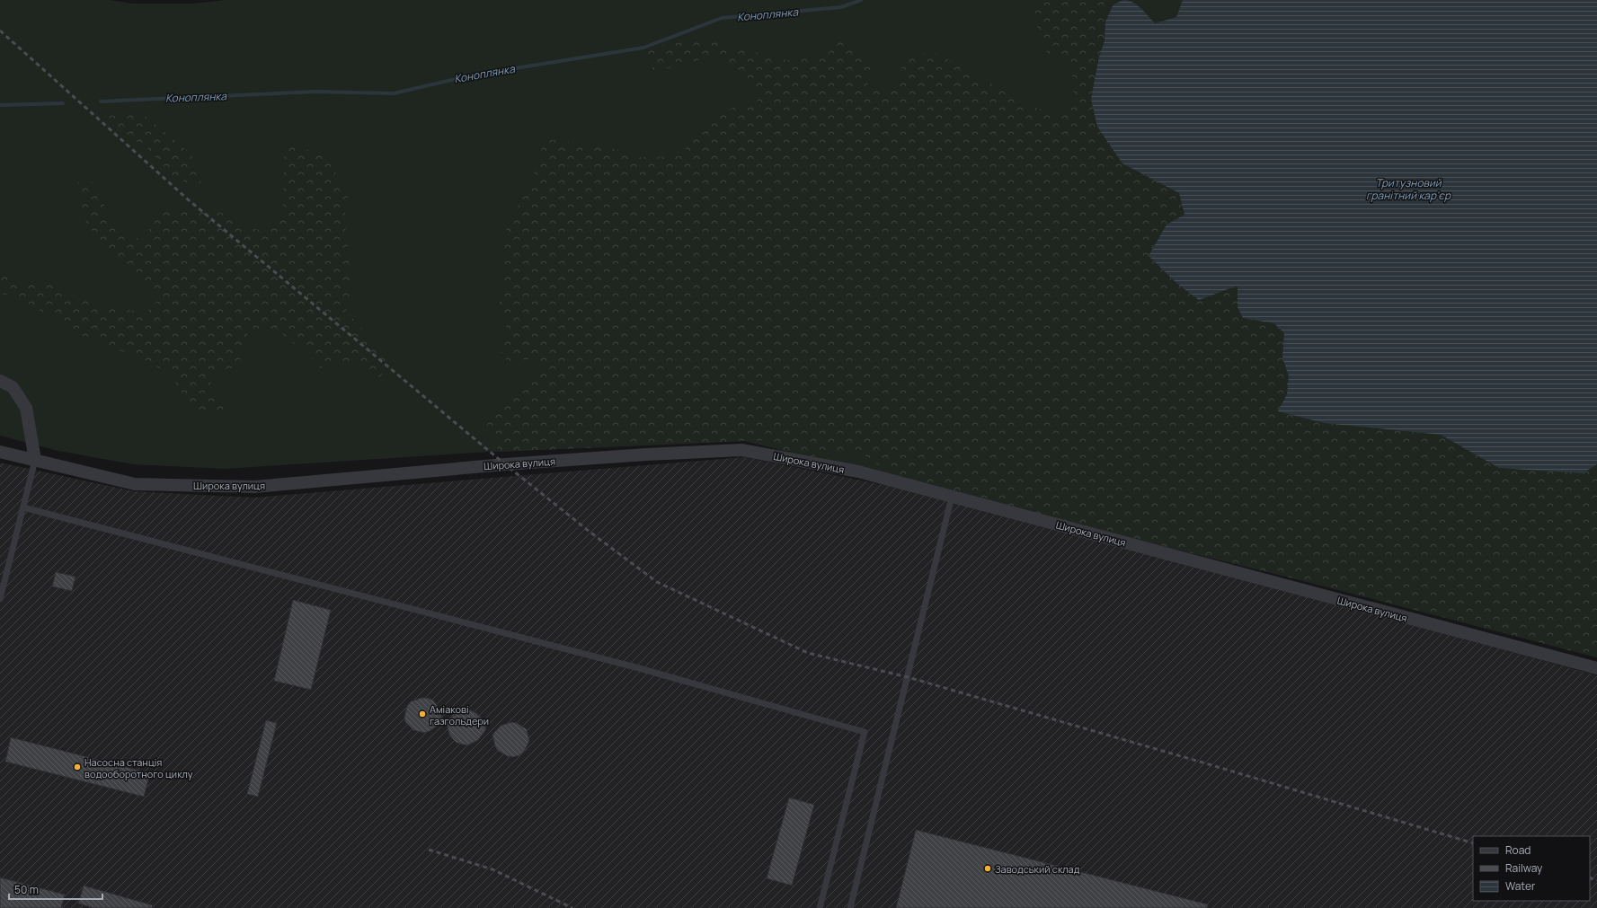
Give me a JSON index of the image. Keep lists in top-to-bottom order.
{
  "streets": {
    "street": ["Широка вулиця"]
  },
  "water": ["Коноплянка", "Тритузновий гранітний кар'єр"],
  "places": ["Аміакові газгольдери", "Насосна станція водооборотного циклу", "Заводський склад"],
  "legend": ["Road", "Railway", "Water"],
  "scale_bar": "50 m"
}
